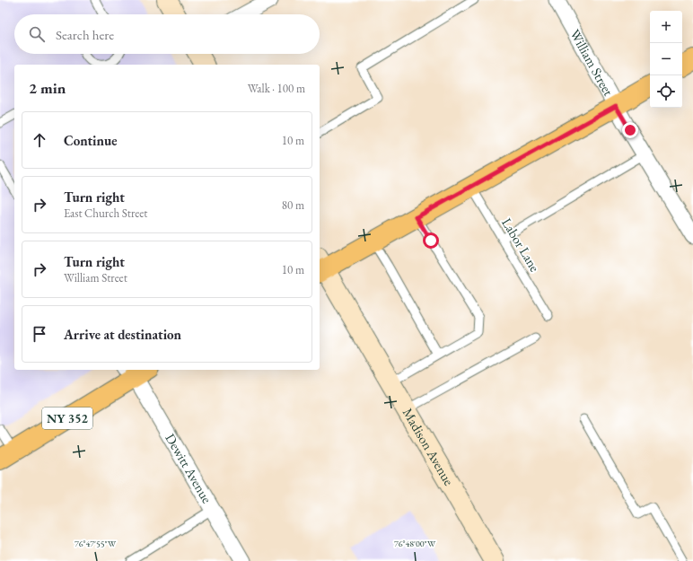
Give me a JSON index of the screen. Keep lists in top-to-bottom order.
{
  "streets": {
    "main road": ["NY 352", "Madison Avenue"],
    "street": ["William Street", "Dewitt Avenue"],
    "lane": ["Labor Lane"]
  },
  "crossings": [
    ["NY 352", "Dewitt Avenue"]
  ],
  "page": {
    "map_buttons": ["+", "−"],
    "search": "Search here",
    "heading": ["2 min", "Walk · 100 m"],
    "list": [
      ["Continue", "10 m"],
      ["Turn right", "East Church Street", "80 m"],
      ["Turn right", "William Street", "10 m"],
      "Arrive at destination"
    ]
  },
  "coordinates": ["76°47'55\"W", "76°48'00\"W"]
}
